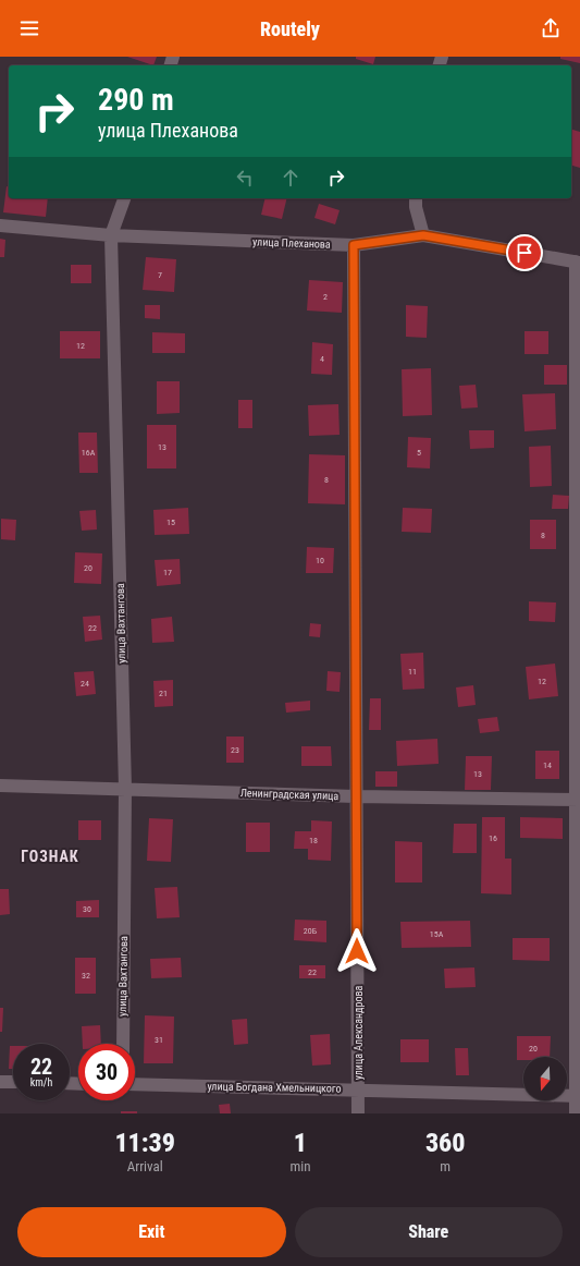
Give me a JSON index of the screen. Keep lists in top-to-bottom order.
{
  "streets": {
    "street": [
      "улица Плеханова",
      "улица Вахтангова",
      "Ленинградская улица",
      "улица Александрова",
      "улица Богдана Хмельницкого"
    ]
  },
  "crossings": [
    ["улица Плеханова", "улица Вахтангова"],
    ["улица Плеханова", "улица Александрова"],
    ["улица Вахтангова", "Ленинградская улица"],
    ["Ленинградская улица", "улица Александрова"],
    ["улица Александрова", "улица Богдана Хмельницкого"]
  ],
  "districts": ["ГОЗНАК"],
  "house_numbers": [
    "7",
    "2",
    "12",
    "4",
    "13",
    "16А",
    "5",
    "8",
    "15",
    "8",
    "10",
    "20",
    "17",
    "22",
    "11",
    "12",
    "24",
    "21",
    "23",
    "14",
    "13",
    "16",
    "18",
    "30",
    "20Б",
    "15А",
    "22",
    "32",
    "31",
    "20"
  ],
  "north": "bottom",
  "page": {
    "header": "Routely",
    "turn": ["290 m", "улица Плеханова"],
    "speed": "22 km/h",
    "limit": "30",
    "eta": [
      "11:39",
      "Arrival",
      "1",
      "min",
      "360",
      "m"
    ],
    "buttons": ["Exit", "Share"]
  }
}
